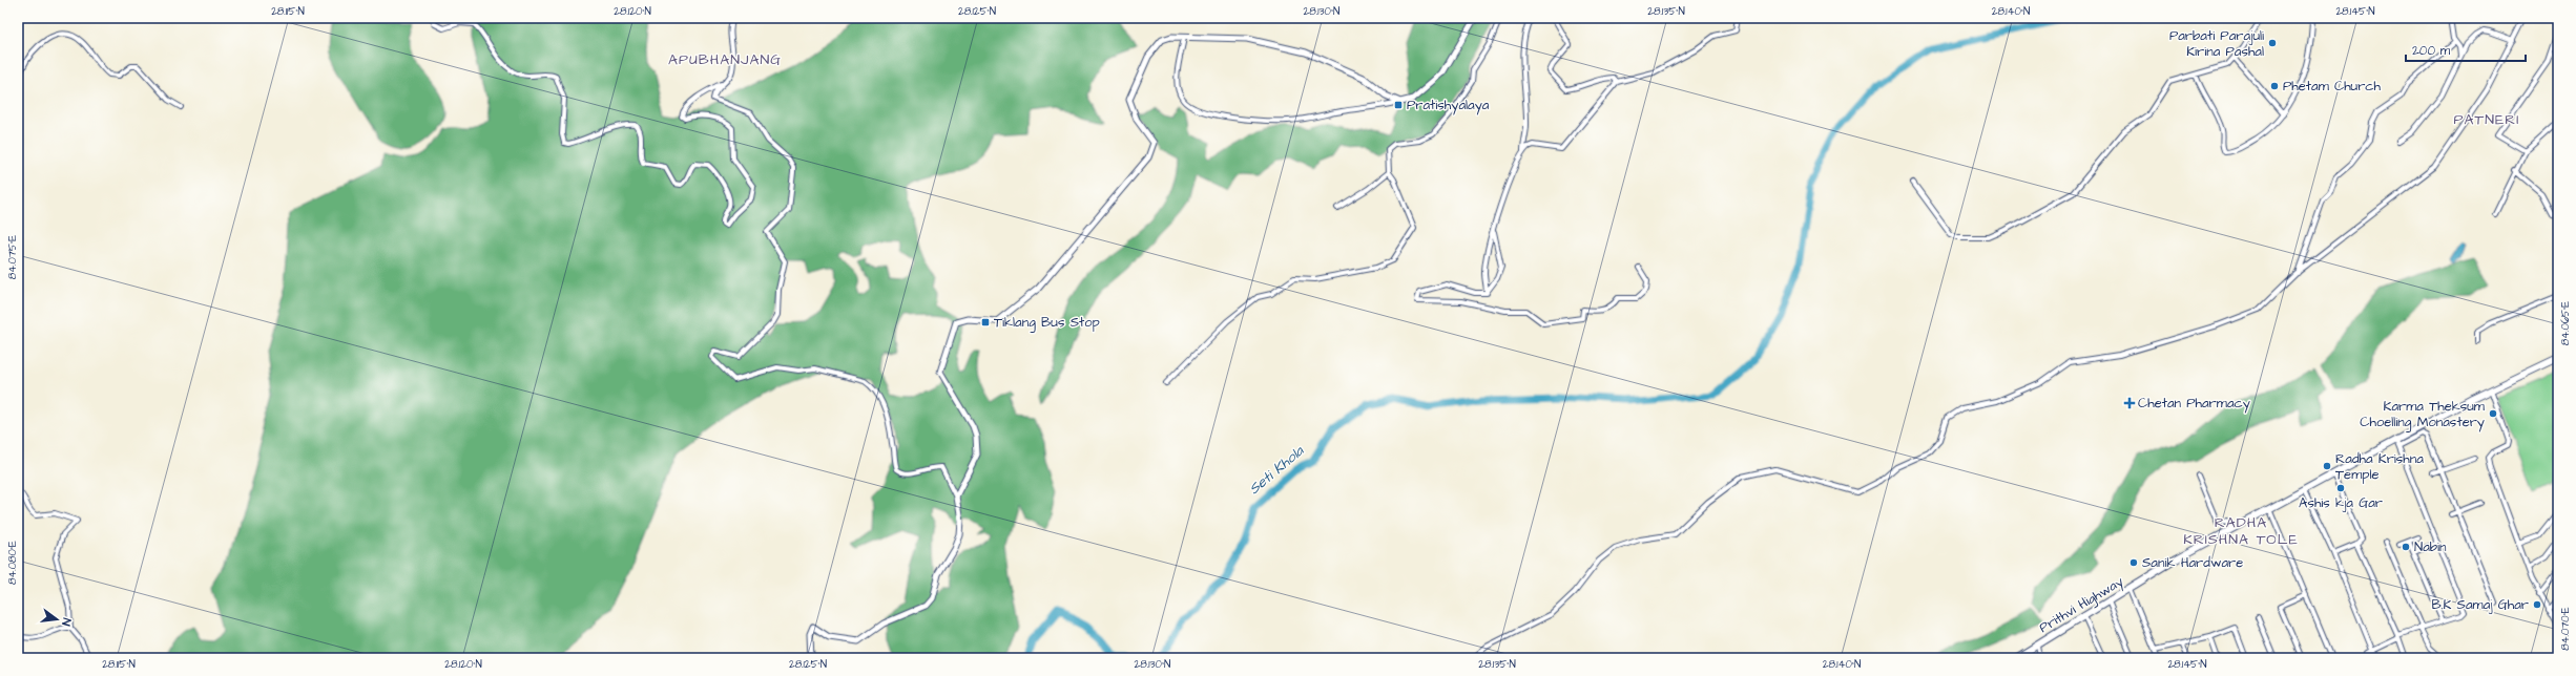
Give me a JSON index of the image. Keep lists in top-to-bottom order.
{
  "streets": {
    "highway": ["Prithvi Highway"]
  },
  "districts": ["APUBHANJANG", "PATNERI", "RADHA KRISHNA TOLE"],
  "water": ["Seti Khola"],
  "places": {
    "other": [
      "Parbati Parajuli Kirina Pashal",
      "Phetam Church",
      "Karma Theksum Choelling Monastery",
      "Radha Krishna Temple",
      "Ashis kja Gar",
      "Nabin",
      "Sanik Hardware",
      "B.K Samaj Ghar"
    ],
    "transit": ["Pratishyalaya", "Tiklang Bus Stop"],
    "health": ["Chetan Pharmacy"]
  },
  "scale_bar": "200 m",
  "north": "right",
  "coordinates": [
    "28.115°N",
    "28.120°N",
    "28.125°N",
    "28.130°N",
    "28.135°N",
    "28.140°N",
    "28.145°N",
    "84.075°E",
    "84.065°E",
    "84.080°E",
    "84.070°E"
  ]
}
